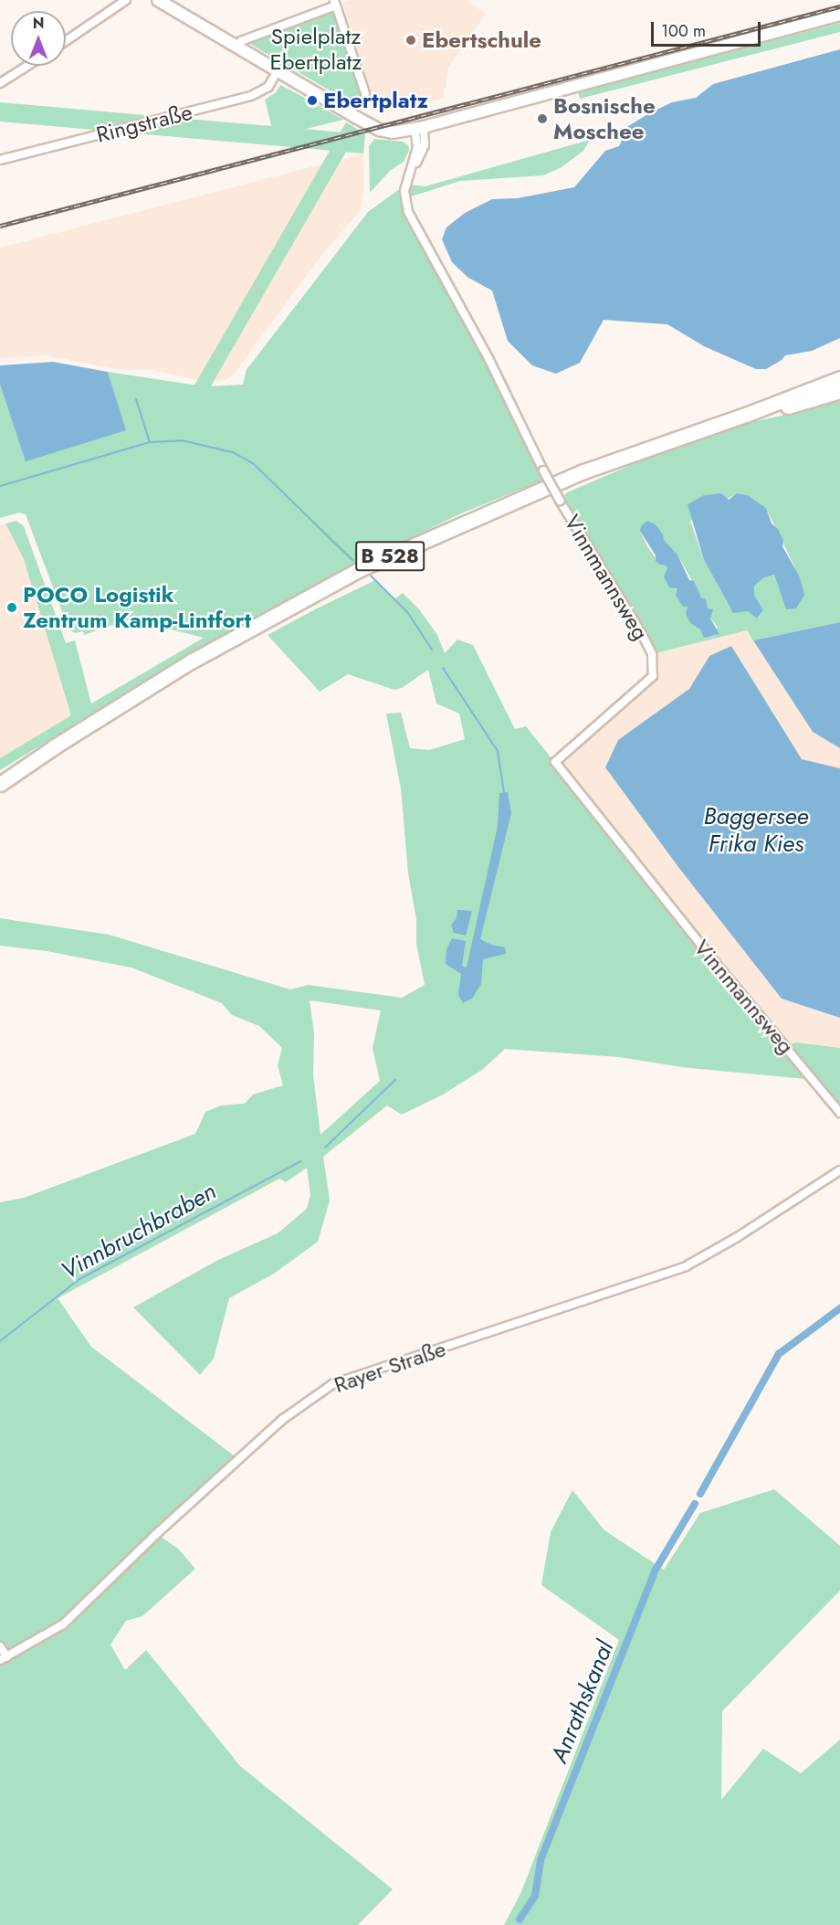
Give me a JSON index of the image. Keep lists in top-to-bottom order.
{
  "streets": {
    "highway": ["B 528"],
    "street": ["Ringstraße", "Vinnmannsweg", "Rayer Straße"]
  },
  "water": ["Baggersee Frika Kies", "Vinnbruchbraben", "Anrathskanal"],
  "parks": ["Spielplatz Ebertplatz"],
  "places": [
    "Ebertschule",
    "Ebertplatz",
    "Bosnische Moschee",
    "POCO Logistik Zentrum Kamp-Lintfort"
  ],
  "scale_bar": "100 m",
  "north": "top"
}
